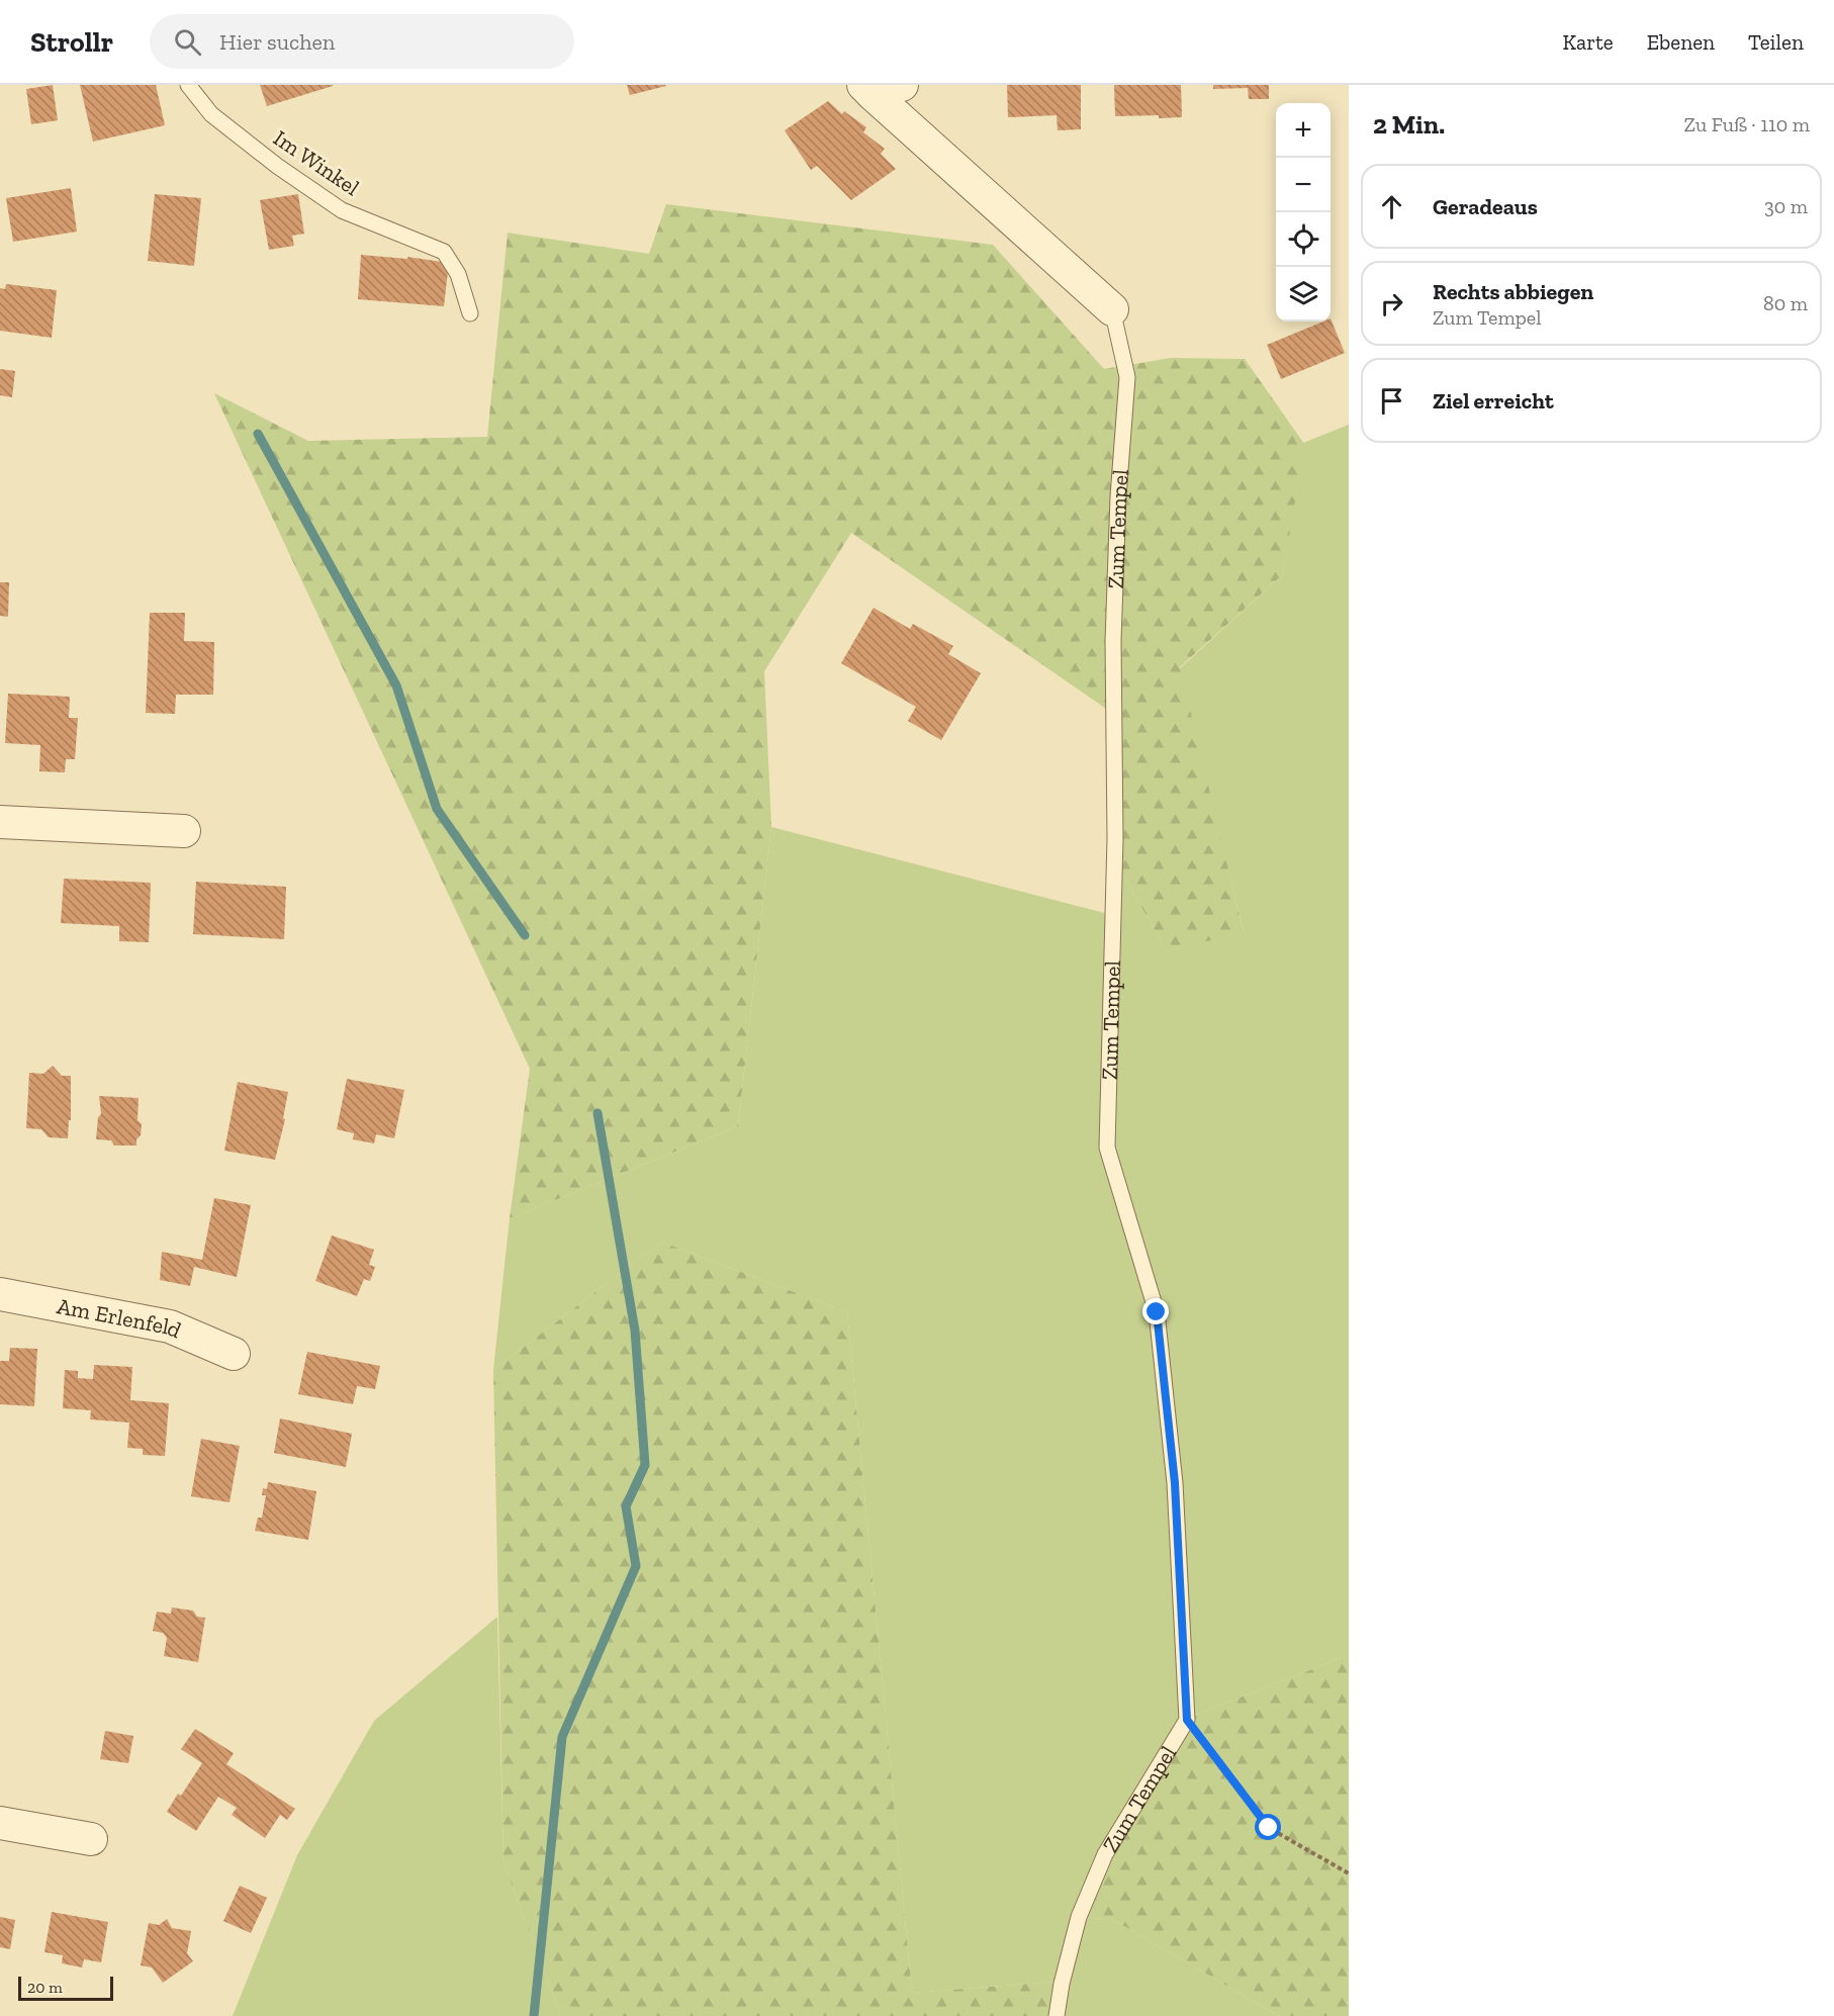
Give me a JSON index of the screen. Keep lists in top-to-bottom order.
{
  "streets": {
    "street": ["Zum Tempel", "Am Erlenfeld"],
    "lane": ["Im Winkel"]
  },
  "scale_bar": "20 m",
  "page": {
    "header": "Strollr",
    "search": "Hier suchen",
    "nav": ["Karte", "Ebenen", "Teilen"],
    "heading": ["2 Min.", "Zu Fuß · 110 m"],
    "map_buttons": ["+", "−"],
    "list": [
      ["Geradeaus", "30 m"],
      ["Rechts abbiegen", "Zum Tempel", "80 m"],
      "Ziel erreicht"
    ],
    "scale": "20 m"
  }
}
